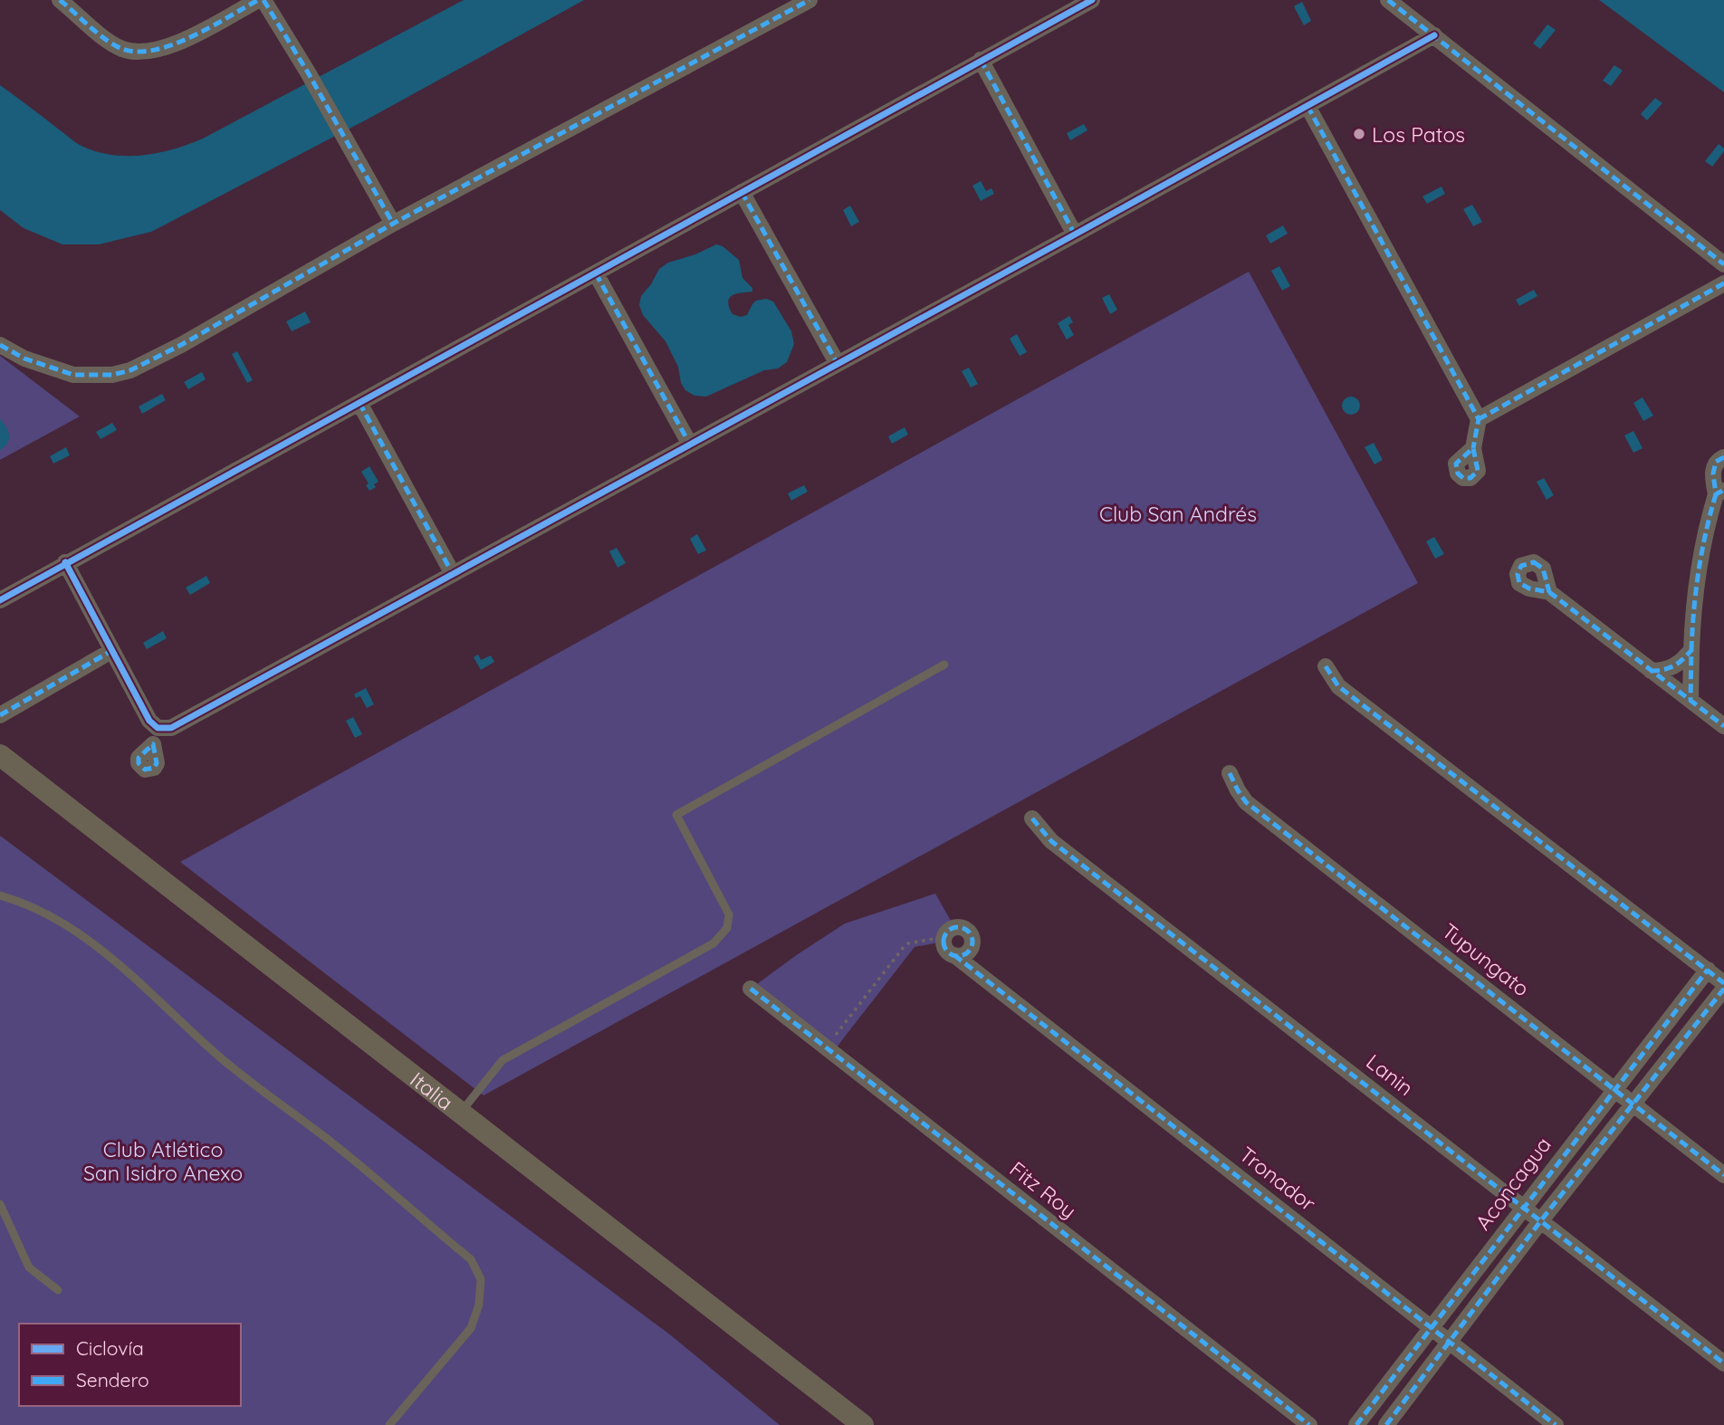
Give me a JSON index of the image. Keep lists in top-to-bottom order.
{
  "streets": {
    "street": [
      "Tupungato",
      "Lanin",
      "Italia",
      "Tronador",
      "Aconcagua",
      "Fitz Roy"
    ]
  },
  "crossings": [
    ["Tupungato", "Aconcagua"],
    ["Lanin", "Aconcagua"],
    ["Tronador", "Aconcagua"]
  ],
  "parks": ["Club San Andrés", "Club Atlético San Isidro Anexo"],
  "places": ["Los Patos"],
  "legend": ["Ciclovía", "Sendero"]
}
